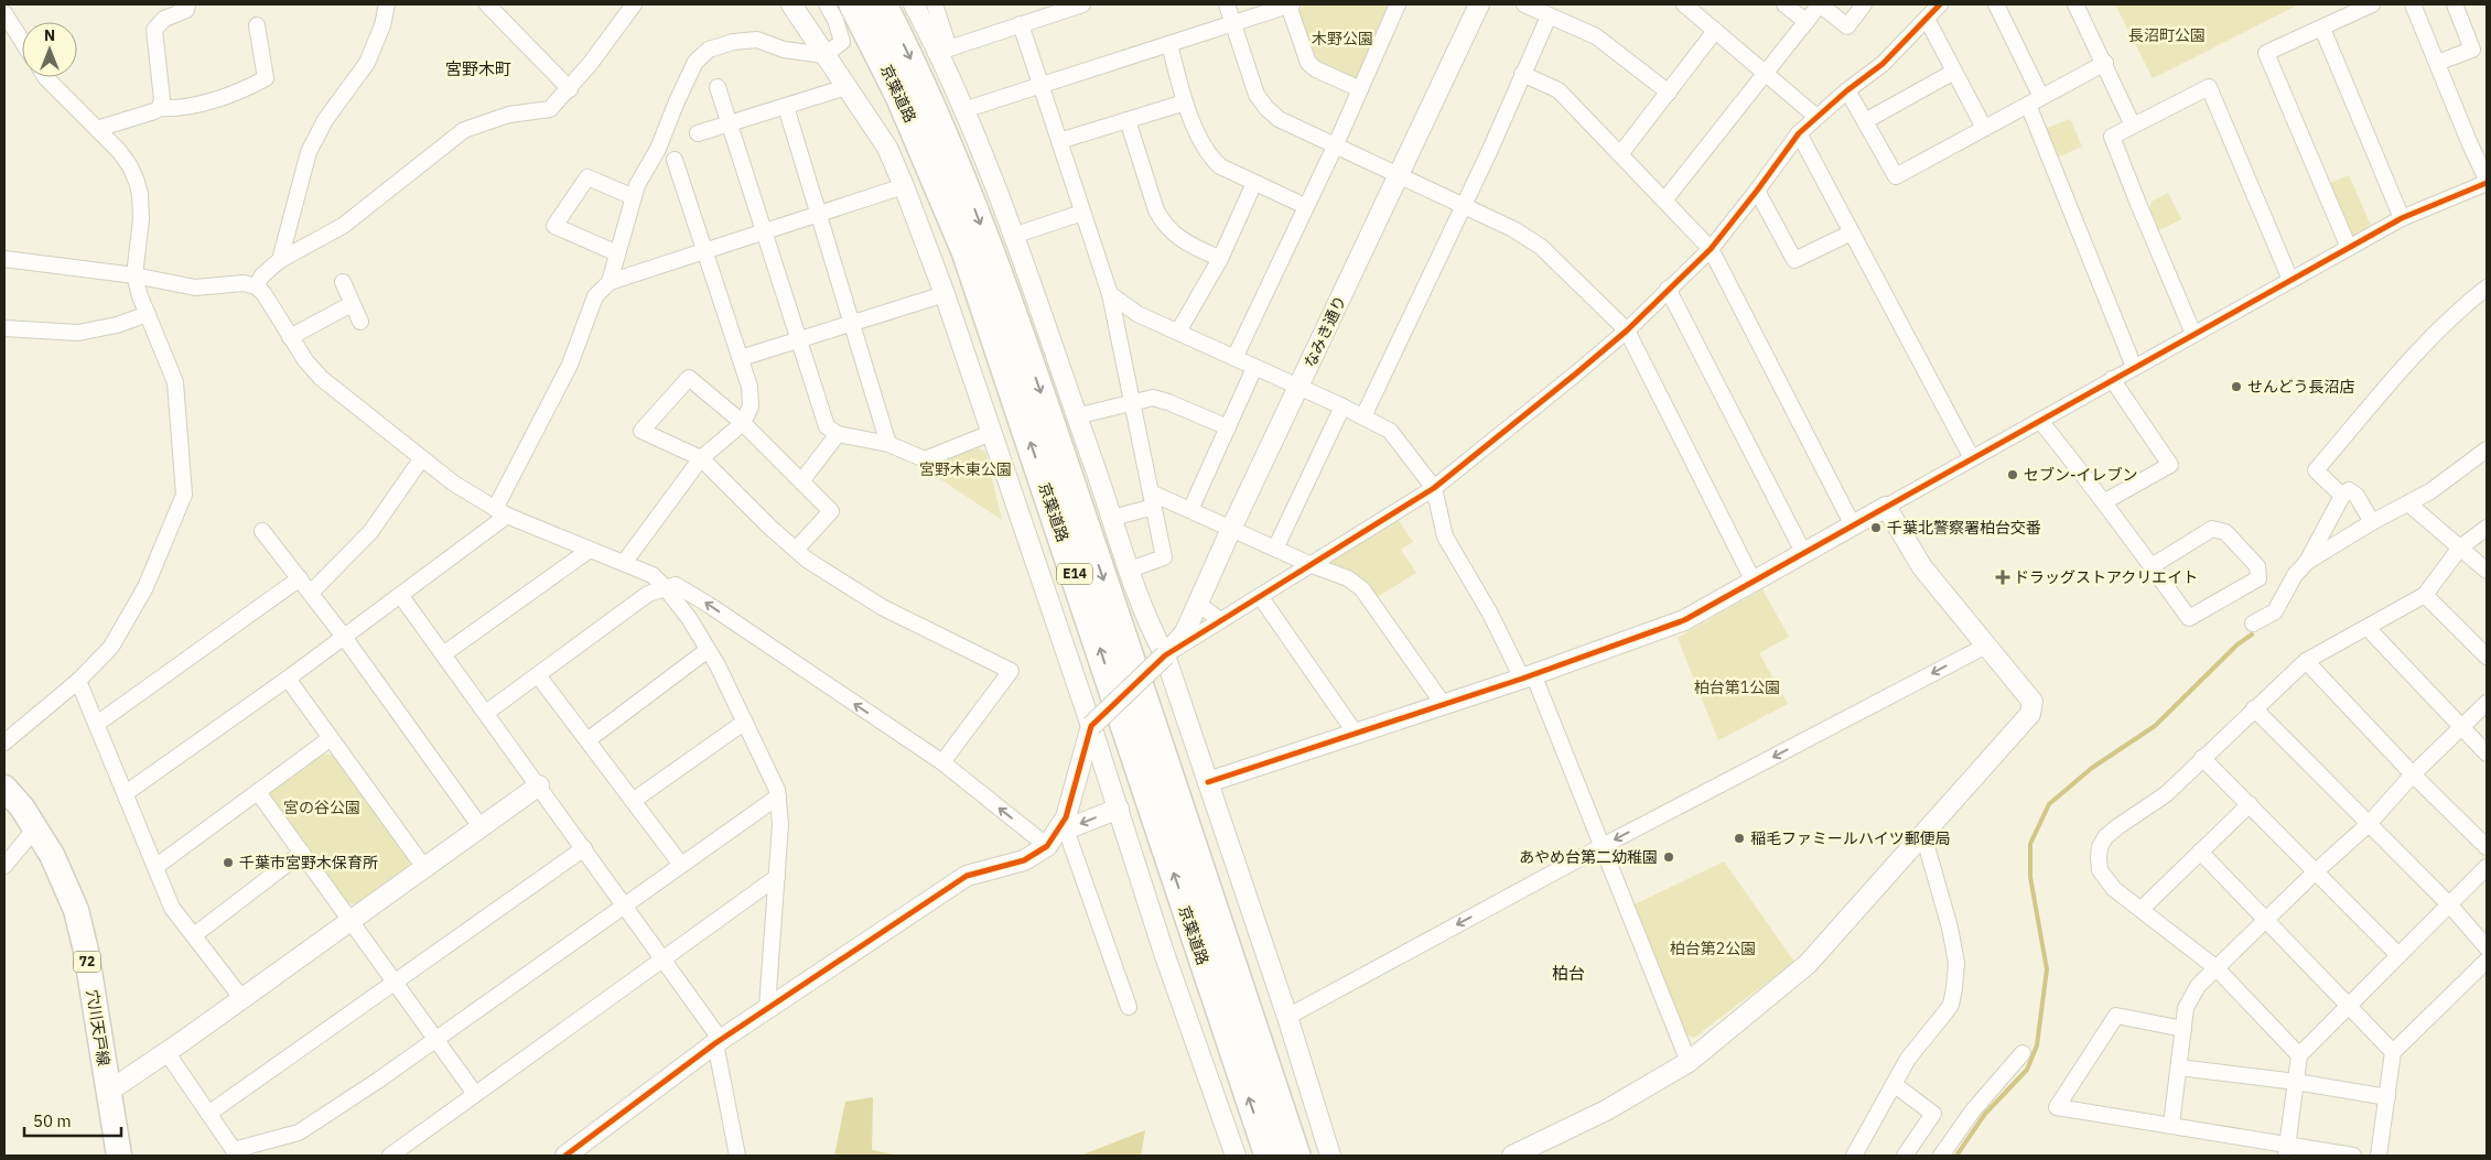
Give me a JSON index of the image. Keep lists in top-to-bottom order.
{
  "streets": {
    "highway": ["京葉道路", "E14"],
    "main road": ["72", "穴川天戸線"],
    "street": ["なみき通り"]
  },
  "districts": ["宮野木町", "柏台"],
  "parks": [
    "長沼町公園",
    "木野公園",
    "宮野木東公園",
    "柏台第1公園",
    "宮の谷公園",
    "柏台第2公園"
  ],
  "places": {
    "other": [
      "せんどう長沼店",
      "セブン-イレブン",
      "千葉北警察署柏台交番",
      "稲毛ファミールハイツ郵便局",
      "あやめ台第二幼稚園",
      "千葉市宮野木保育所"
    ],
    "health": ["ドラッグストアクリエイト"]
  },
  "scale_bar": "50 m",
  "north": "top"
}
